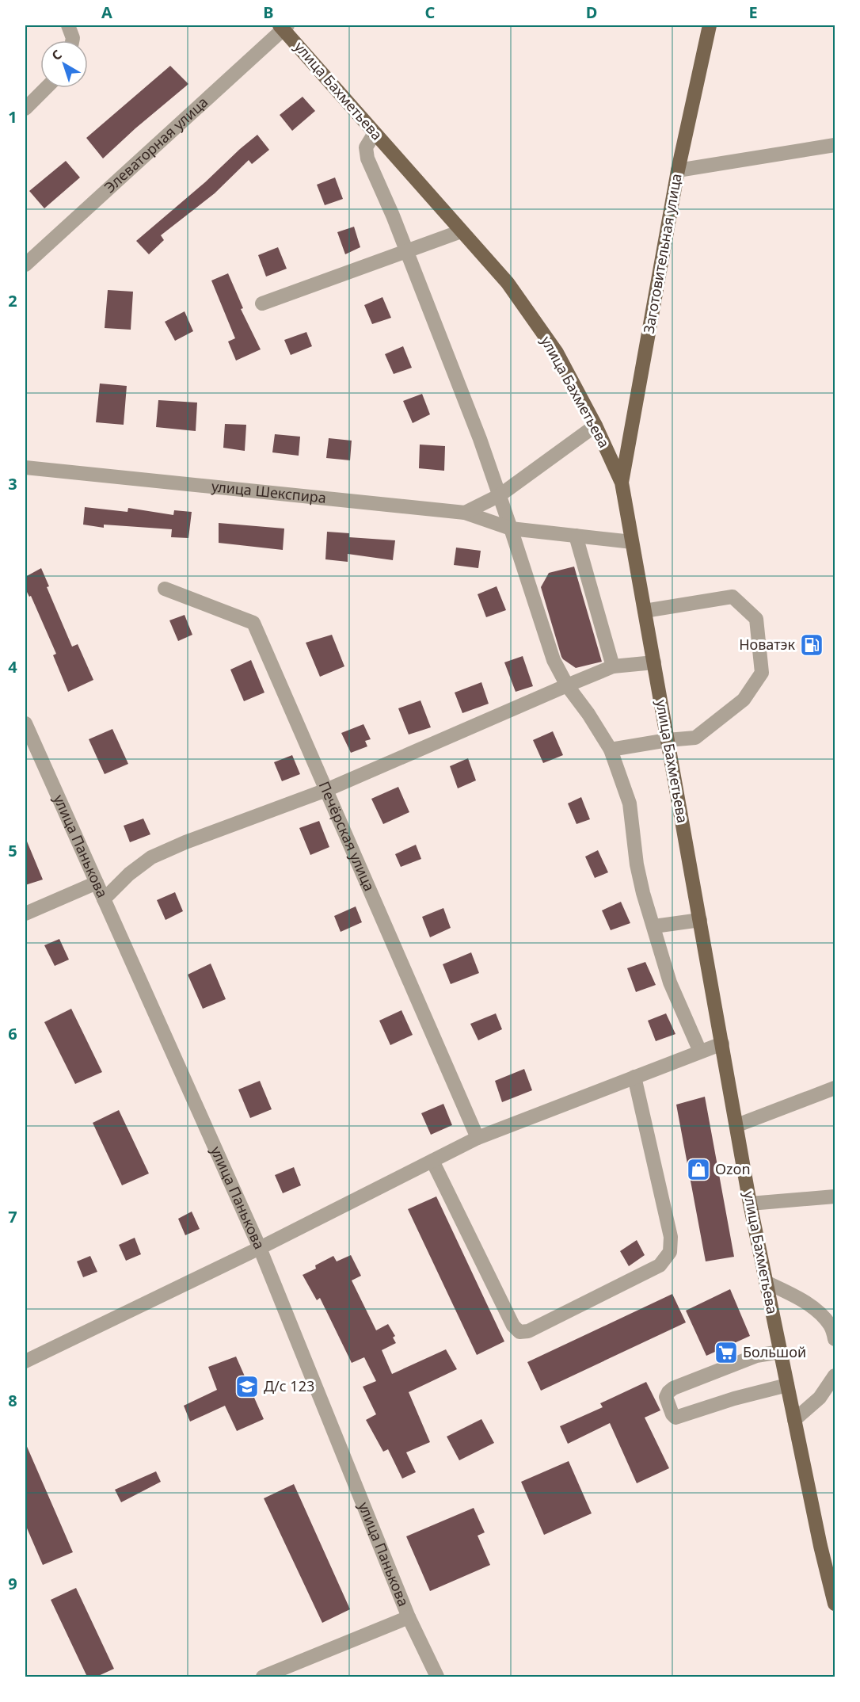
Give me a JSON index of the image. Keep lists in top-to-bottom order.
{
  "streets": {
    "main road": ["улица Бахметьева", "Заготовительная улица"],
    "street": [
      "Элеваторная улица",
      "улица Шекспира",
      "Печёрская улица",
      "улица Панькова"
    ]
  },
  "crossings": [
    ["улица Бахметьева", "Элеваторная улица"],
    ["улица Бахметьева", "Заготовительная улица"],
    ["улица Бахметьева", "улица Шекспира"]
  ],
  "places": {
    "fuel station": ["Новатэк"],
    "shop": ["Ozon"],
    "supermarket": ["Большой"],
    "school or university": ["Д/с 123"]
  },
  "north": "top left",
  "grid": {
    "columns": [
      "A",
      "B",
      "C",
      "D",
      "E"
    ],
    "rows": [
      "1",
      "2",
      "3",
      "4",
      "5",
      "6",
      "7",
      "8",
      "9"
    ]
  }
}
